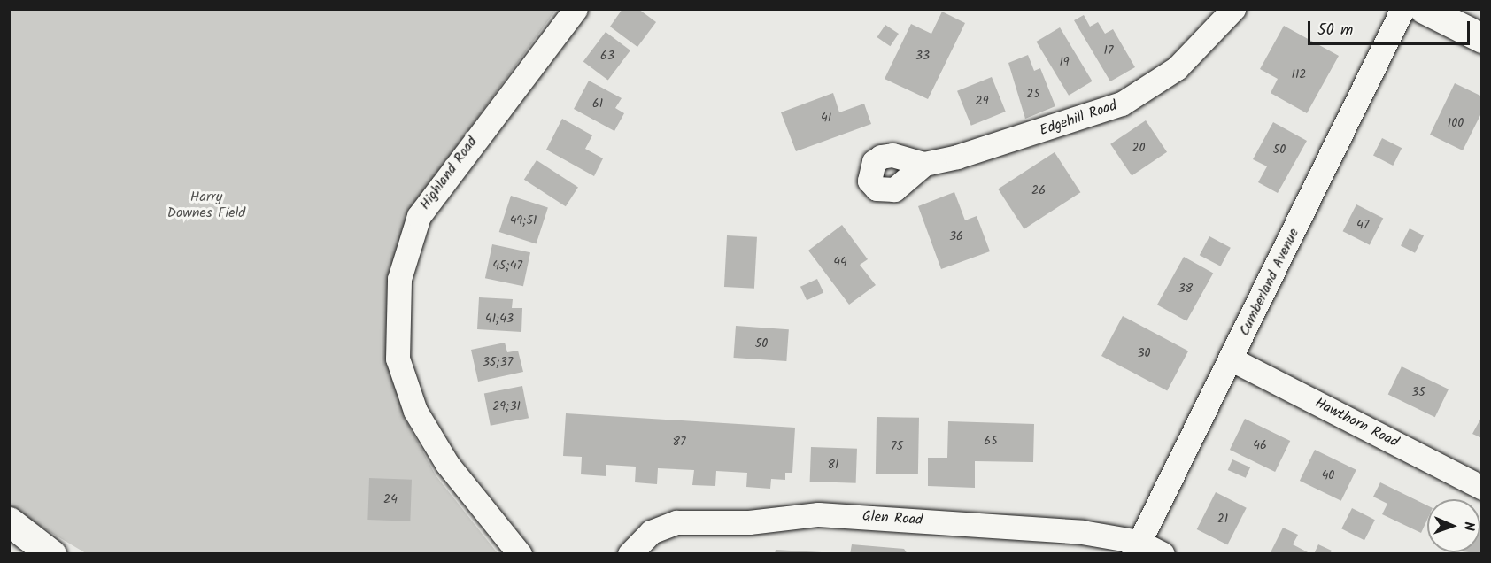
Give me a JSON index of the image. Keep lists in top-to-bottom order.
{
  "streets": {
    "street": [
      "Edgehill Road",
      "Highland Road",
      "Cumberland Avenue",
      "Hawthorn Road",
      "Glen Road"
    ]
  },
  "crossings": [
    ["Cumberland Avenue", "Hawthorn Road"],
    ["Cumberland Avenue", "Glen Road"]
  ],
  "parks": ["Harry Downes Field"],
  "house_numbers": [
    "17",
    "63",
    "33",
    "19",
    "112",
    "25",
    "29",
    "61",
    "41",
    "100",
    "20",
    "50",
    "26",
    "49;51",
    "47",
    "36",
    "44",
    "45;47",
    "38",
    "41;43",
    "50",
    "30",
    "35;37",
    "35",
    "29;31",
    "65",
    "87",
    "46",
    "75",
    "81",
    "40",
    "24",
    "21"
  ],
  "scale_bar": "50 m",
  "north": "right"
}
